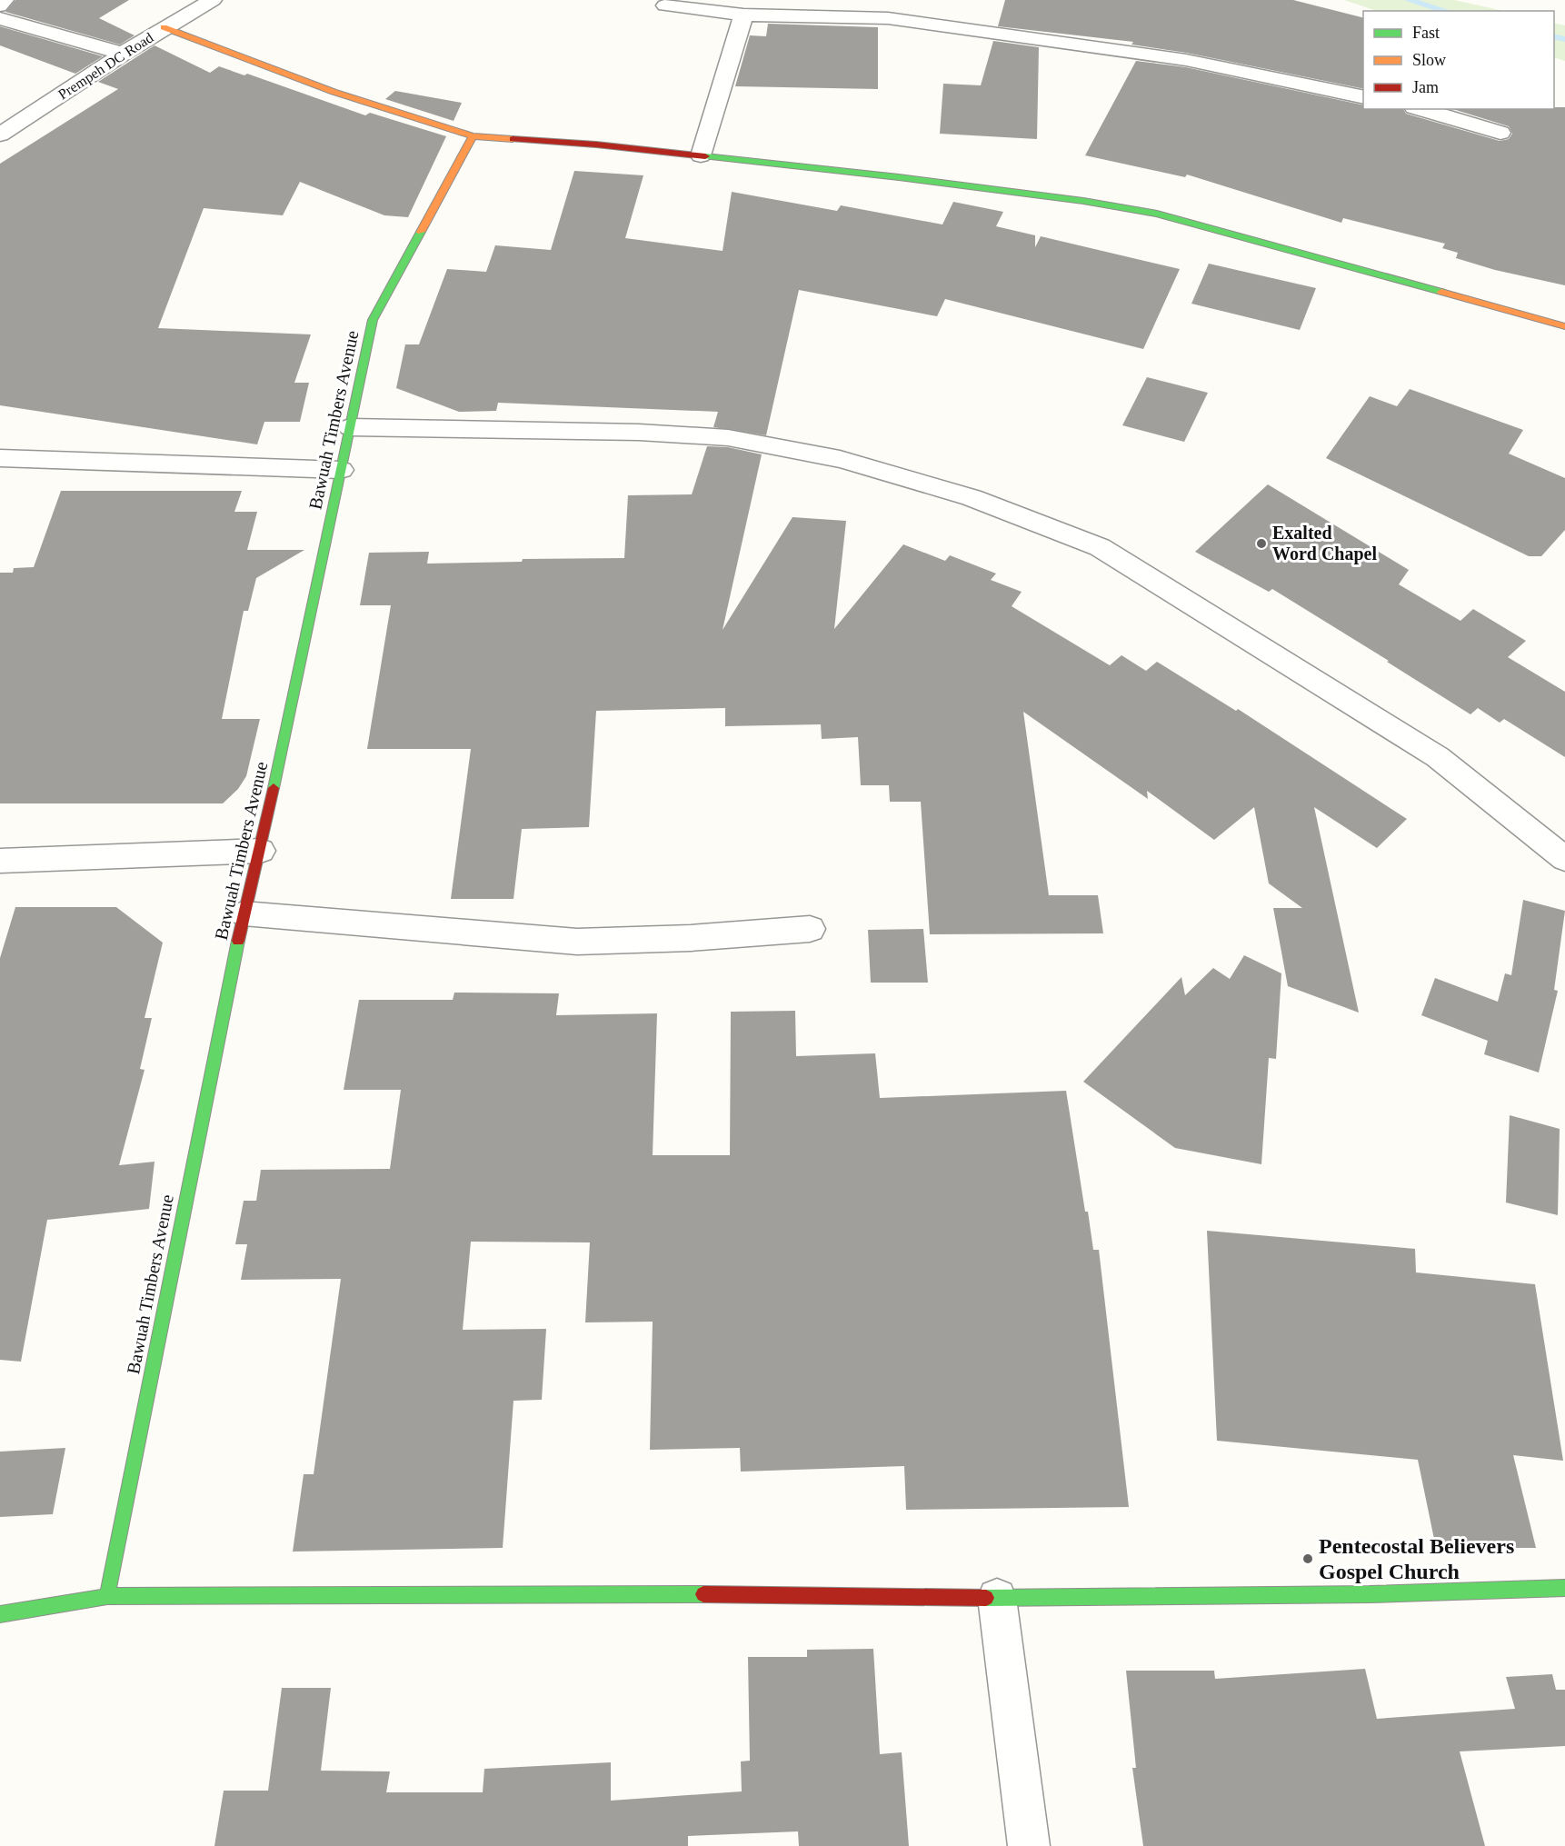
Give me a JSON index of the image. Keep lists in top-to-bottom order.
{
  "streets": {
    "street": ["Prempeh DC Road", "Bawuah Timbers Avenue"]
  },
  "places": ["Exalted Word Chapel", "Pentecostal Believers Gospel Church"],
  "legend": ["Fast", "Slow", "Jam"]
}
